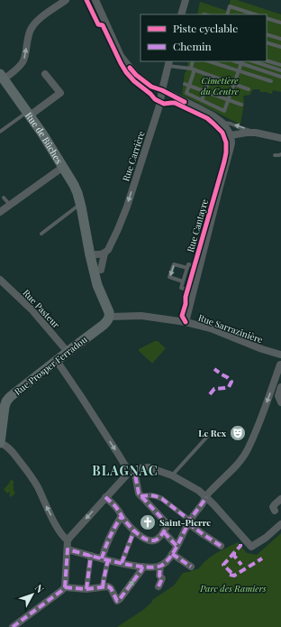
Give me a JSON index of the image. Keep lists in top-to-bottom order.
{
  "streets": {
    "main road": ["Rue de Bûches", "Rue Prosper Ferradou"],
    "street": ["Rue Carrière", "Rue Pasteur", "Rue Sarrazinière"],
    "cycle path": ["Rue Cantayre"]
  },
  "crossings": [
    ["Rue de Bûches", "Rue Sarrazinière"],
    ["Rue de Bûches", "Rue Prosper Ferradou"],
    ["Rue Pasteur", "Rue Prosper Ferradou"],
    ["Rue Sarrazinière", "Rue Prosper Ferradou"]
  ],
  "one_way": ["Rue Carrière"],
  "districts": ["BLAGNAC"],
  "parks": ["Cimetière du Centre", "Parc des Ramiers"],
  "places": {
    "theatre": ["Le Rex"],
    "church": ["Saint-Pierre"]
  },
  "legend": ["Piste cyclable", "Chemin"],
  "north": "top right"
}
